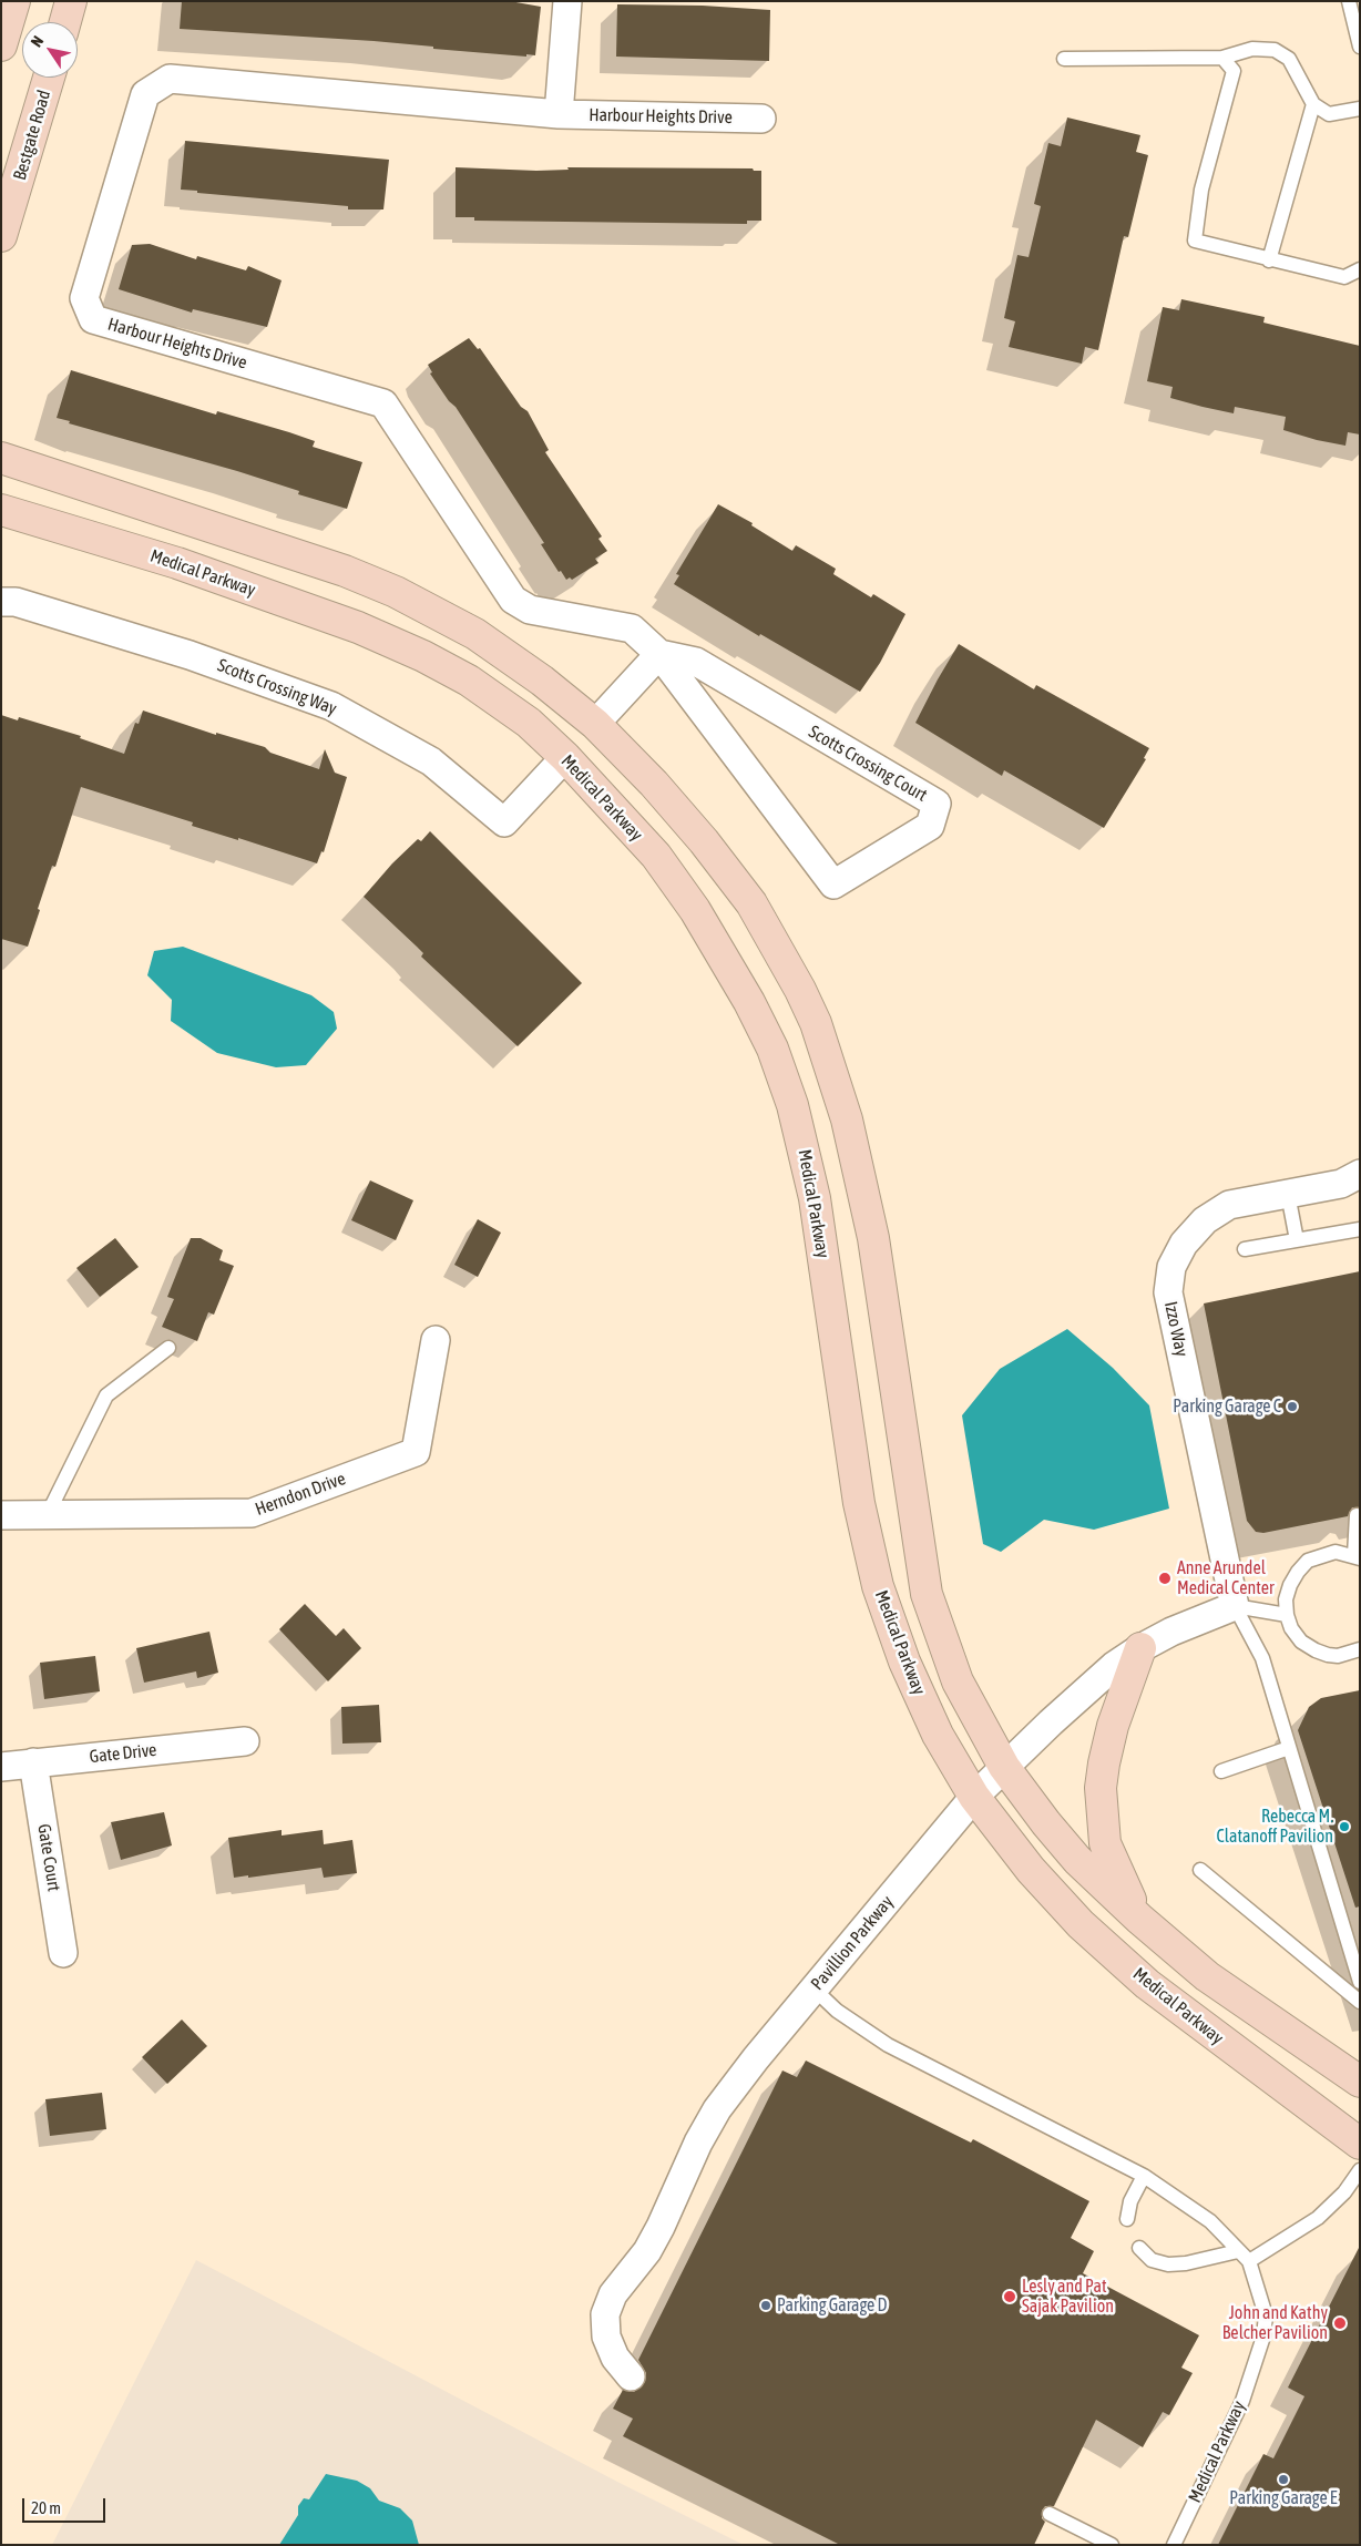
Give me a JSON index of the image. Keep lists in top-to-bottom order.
{
  "streets": {
    "main road": ["Bestgate Road", "Medical Parkway"],
    "street": [
      "Harbour Heights Drive",
      "Scotts Crossing Way",
      "Scotts Crossing Court",
      "Izzo Way",
      "Herndon Drive",
      "Gate Drive",
      "Gate Court",
      "Pavillion Parkway"
    ]
  },
  "crossings": [
    ["Harbour Heights Drive", "Scotts Crossing Court"],
    ["Medical Parkway", "Scotts Crossing Way"],
    ["Medical Parkway", "Pavillion Parkway"],
    ["Izzo Way", "Pavillion Parkway"],
    ["Gate Drive", "Gate Court"]
  ],
  "places": [
    "Parking Garage C",
    "Anne Arundel Medical Center",
    "Rebecca M. Clatanoff Pavilion",
    "Lesly and Pat Sajak Pavilion",
    "Parking Garage D",
    "John and Kathy Belcher Pavilion",
    "Parking Garage E"
  ],
  "scale_bar": "20 m",
  "north": "top left"
}
